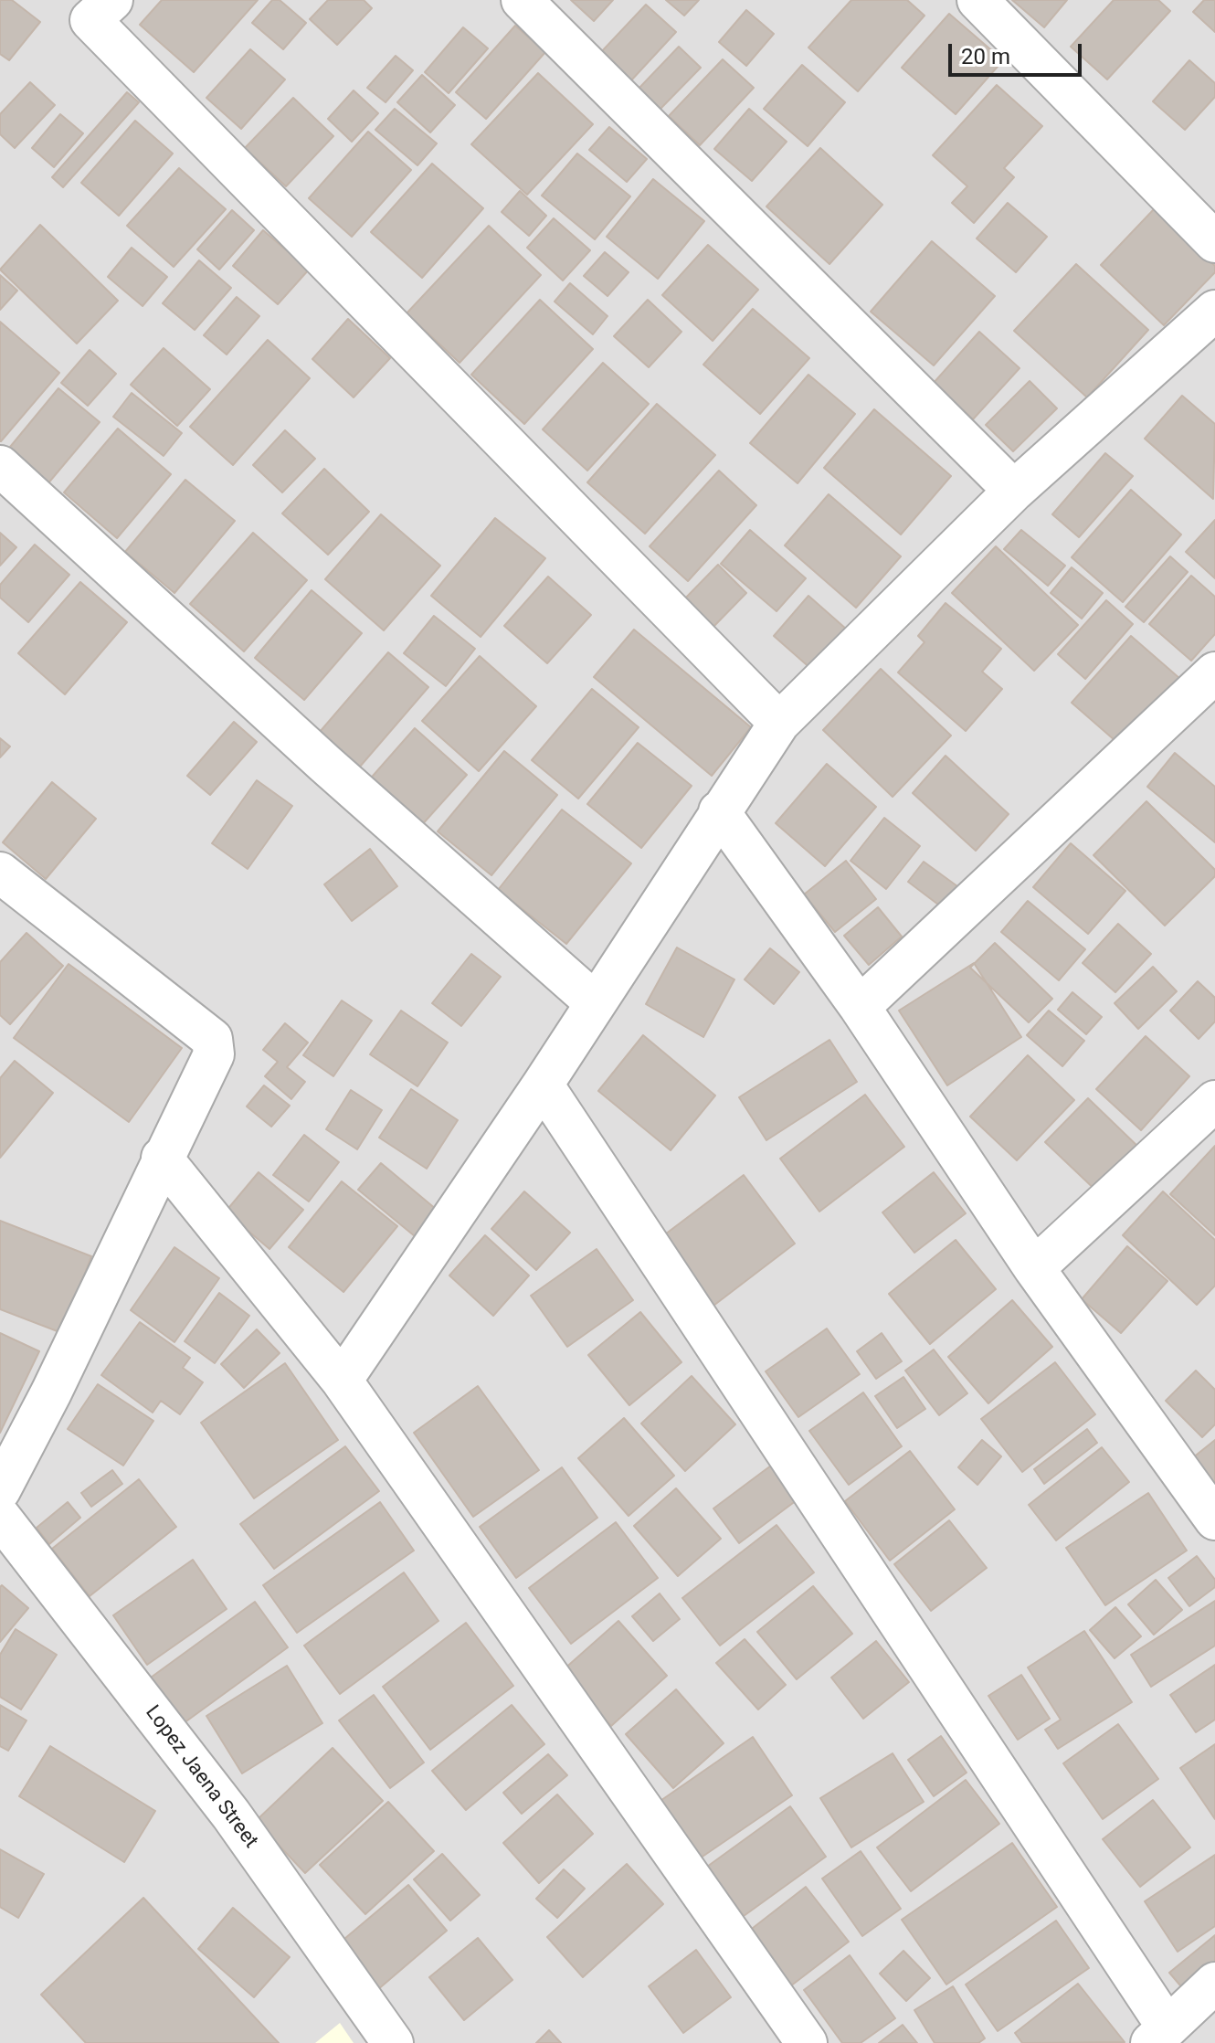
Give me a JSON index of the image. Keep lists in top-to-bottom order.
{
  "streets": {
    "street": ["Lopez Jaena Street"]
  },
  "scale_bar": "20 m"
}
